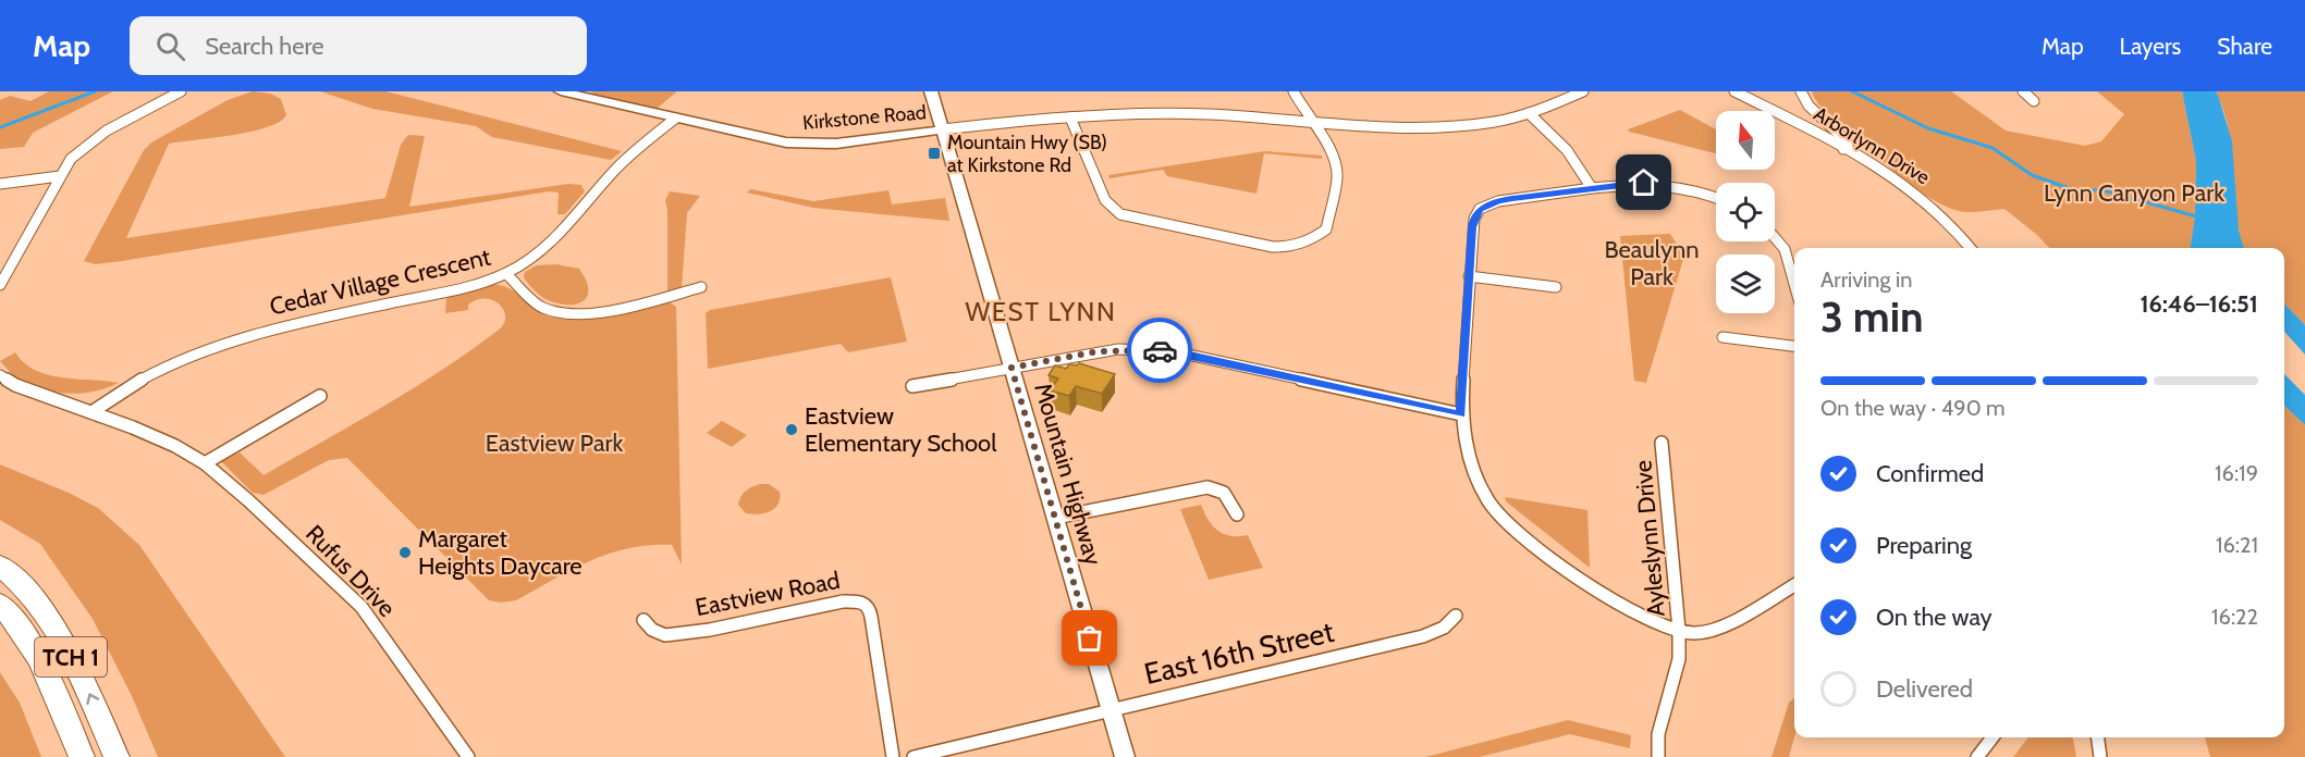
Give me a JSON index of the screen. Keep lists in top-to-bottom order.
{
  "streets": {
    "highway": ["TCH 1"],
    "main road": ["Kirkstone Road", "Mountain Highway"],
    "street": [
      "Arborlynn Drive",
      "Cedar Village Crescent",
      "Ayleslynn Drive",
      "Rufus Drive",
      "Eastview Road",
      "East 16th Street"
    ]
  },
  "crossings": [
    ["Kirkstone Road", "Cedar Village Crescent"],
    ["Kirkstone Road", "Mountain Highway"],
    ["Cedar Village Crescent", "Rufus Drive"],
    ["Mountain Highway", "East 16th Street"]
  ],
  "districts": ["WEST LYNN"],
  "parks": ["Lynn Canyon Park", "Beaulynn Park", "Eastview Park"],
  "places": {
    "transit": ["Mountain Hwy (SB) at Kirkstone Rd"],
    "other": ["Eastview Elementary School", "Margaret Heights Daycare"]
  },
  "north": "top",
  "page": {
    "header": "Map",
    "search": "Search here",
    "nav": ["Map", "Layers", "Share"],
    "heading": ["3 min", "Arriving in", "16:46–16:51"],
    "bar": "On the way · 490 m",
    "list": [
      ["Confirmed", "16:19"],
      ["Preparing", "16:21"],
      ["On the way", "16:22"],
      "Delivered"
    ]
  }
}
